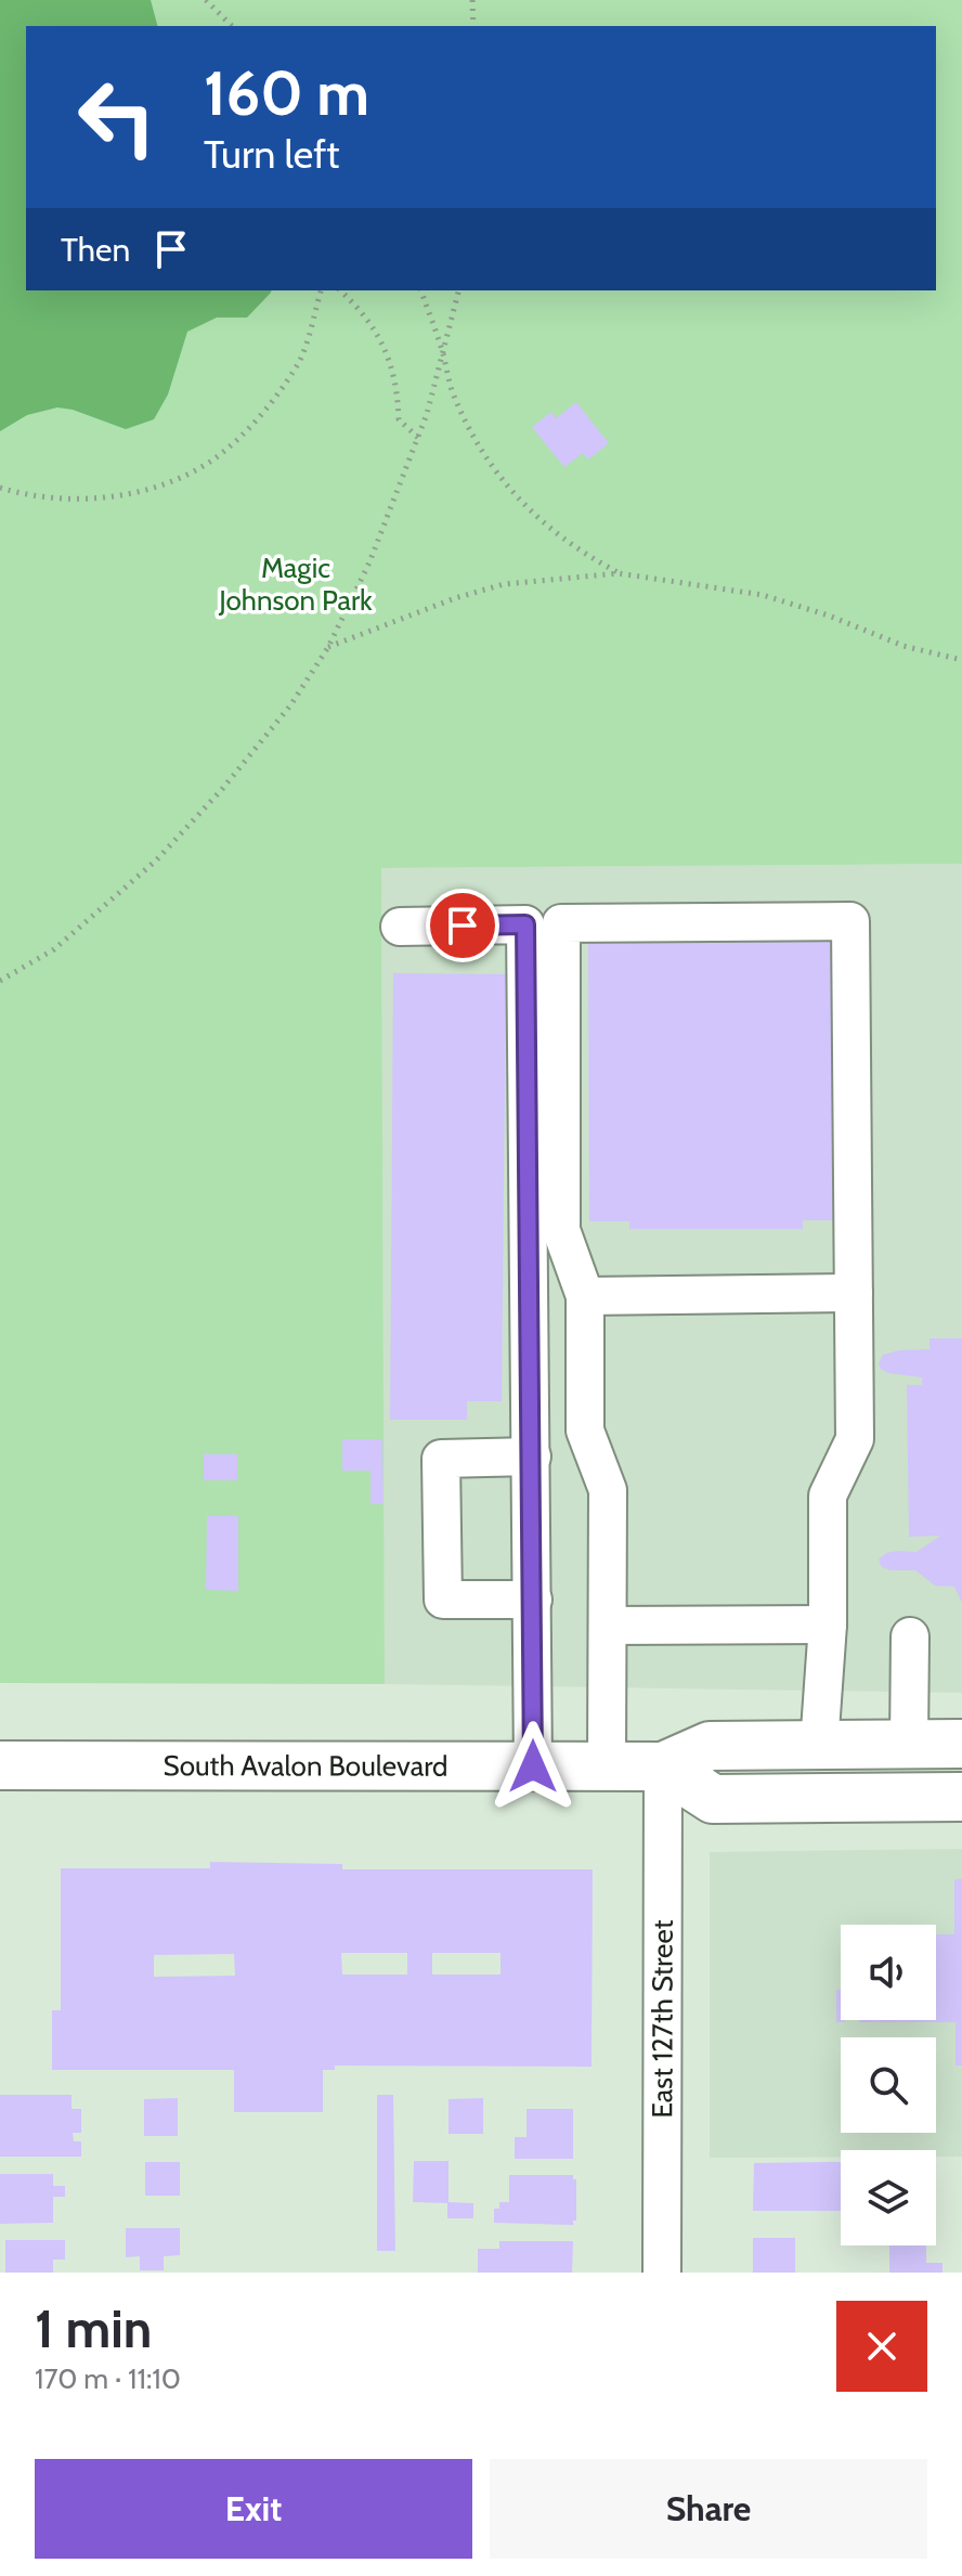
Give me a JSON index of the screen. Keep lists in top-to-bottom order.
{
  "streets": {
    "main road": ["South Avalon Boulevard"],
    "street": ["East 127th Street"]
  },
  "crossings": [
    ["South Avalon Boulevard", "East 127th Street"]
  ],
  "parks": ["Magic Johnson Park"],
  "page": {
    "turn": ["160 m", "Turn left"],
    "then": "Then",
    "heading": ["1 min", "170 m · 11:10"],
    "buttons": ["Exit", "Share"]
  }
}
